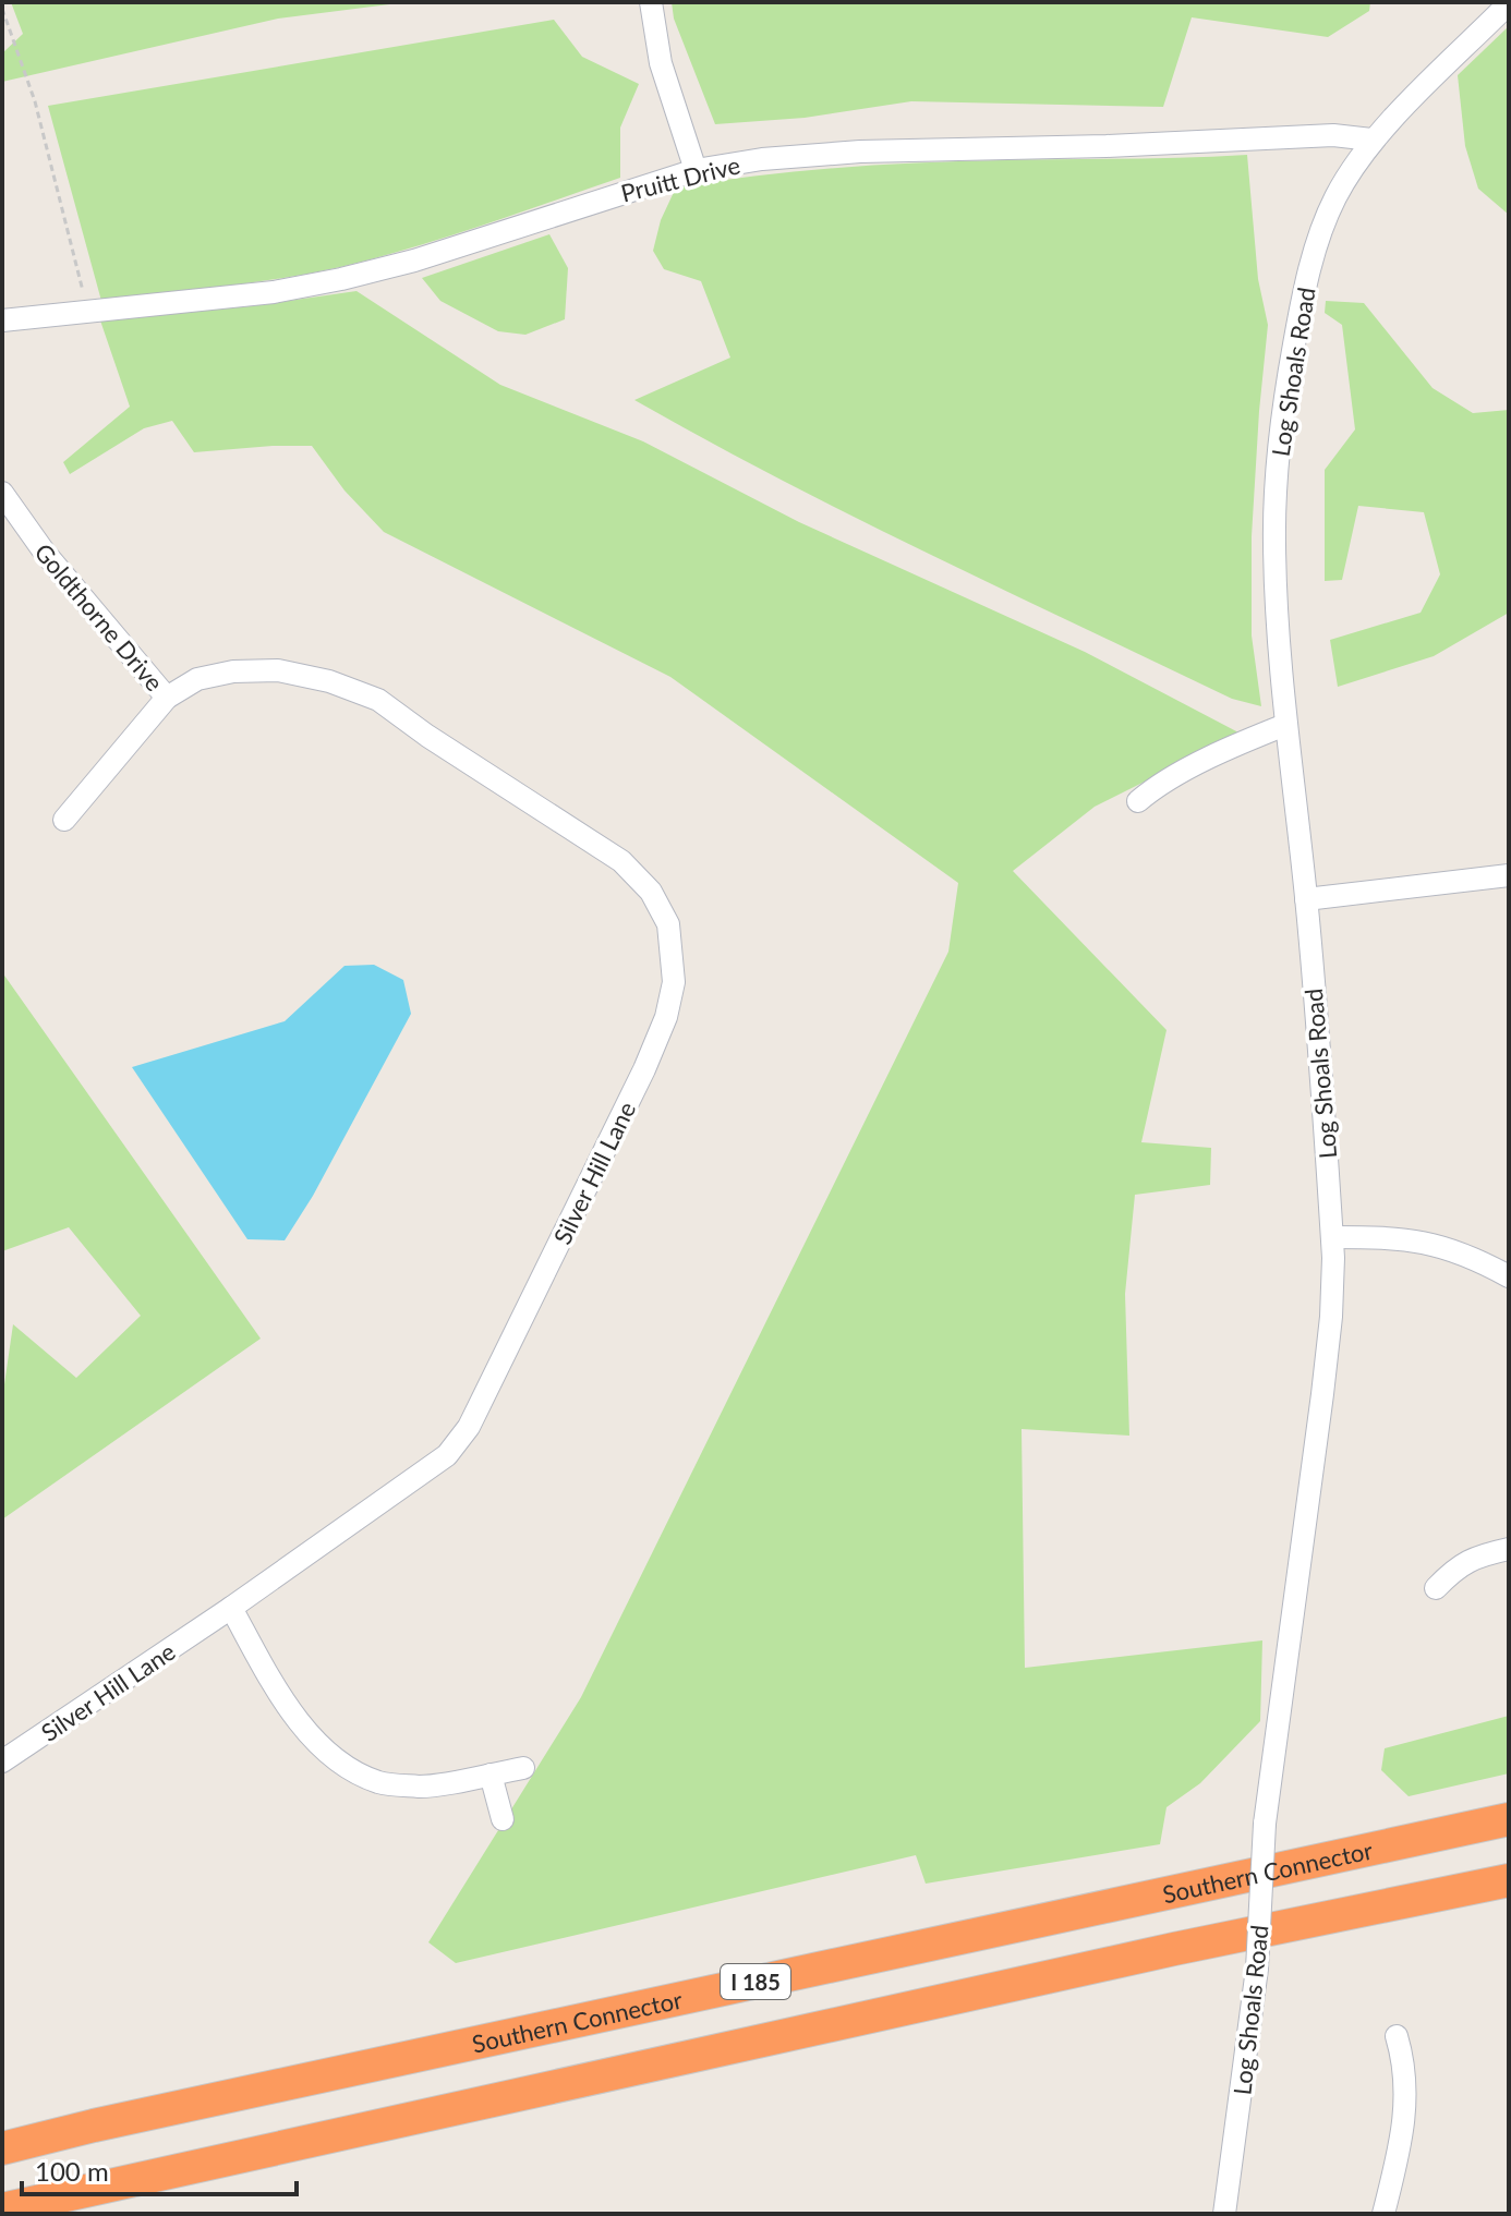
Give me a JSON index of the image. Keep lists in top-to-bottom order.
{
  "streets": {
    "highway": ["Southern Connector", "I 185"],
    "street": [
      "Pruitt Drive",
      "Log Shoals Road",
      "Goldthorne Drive",
      "Silver Hill Lane"
    ]
  },
  "crossings": [
    ["Pruitt Drive", "Log Shoals Road"],
    ["Goldthorne Drive", "Silver Hill Lane"]
  ],
  "scale_bar": "100 m"
}
